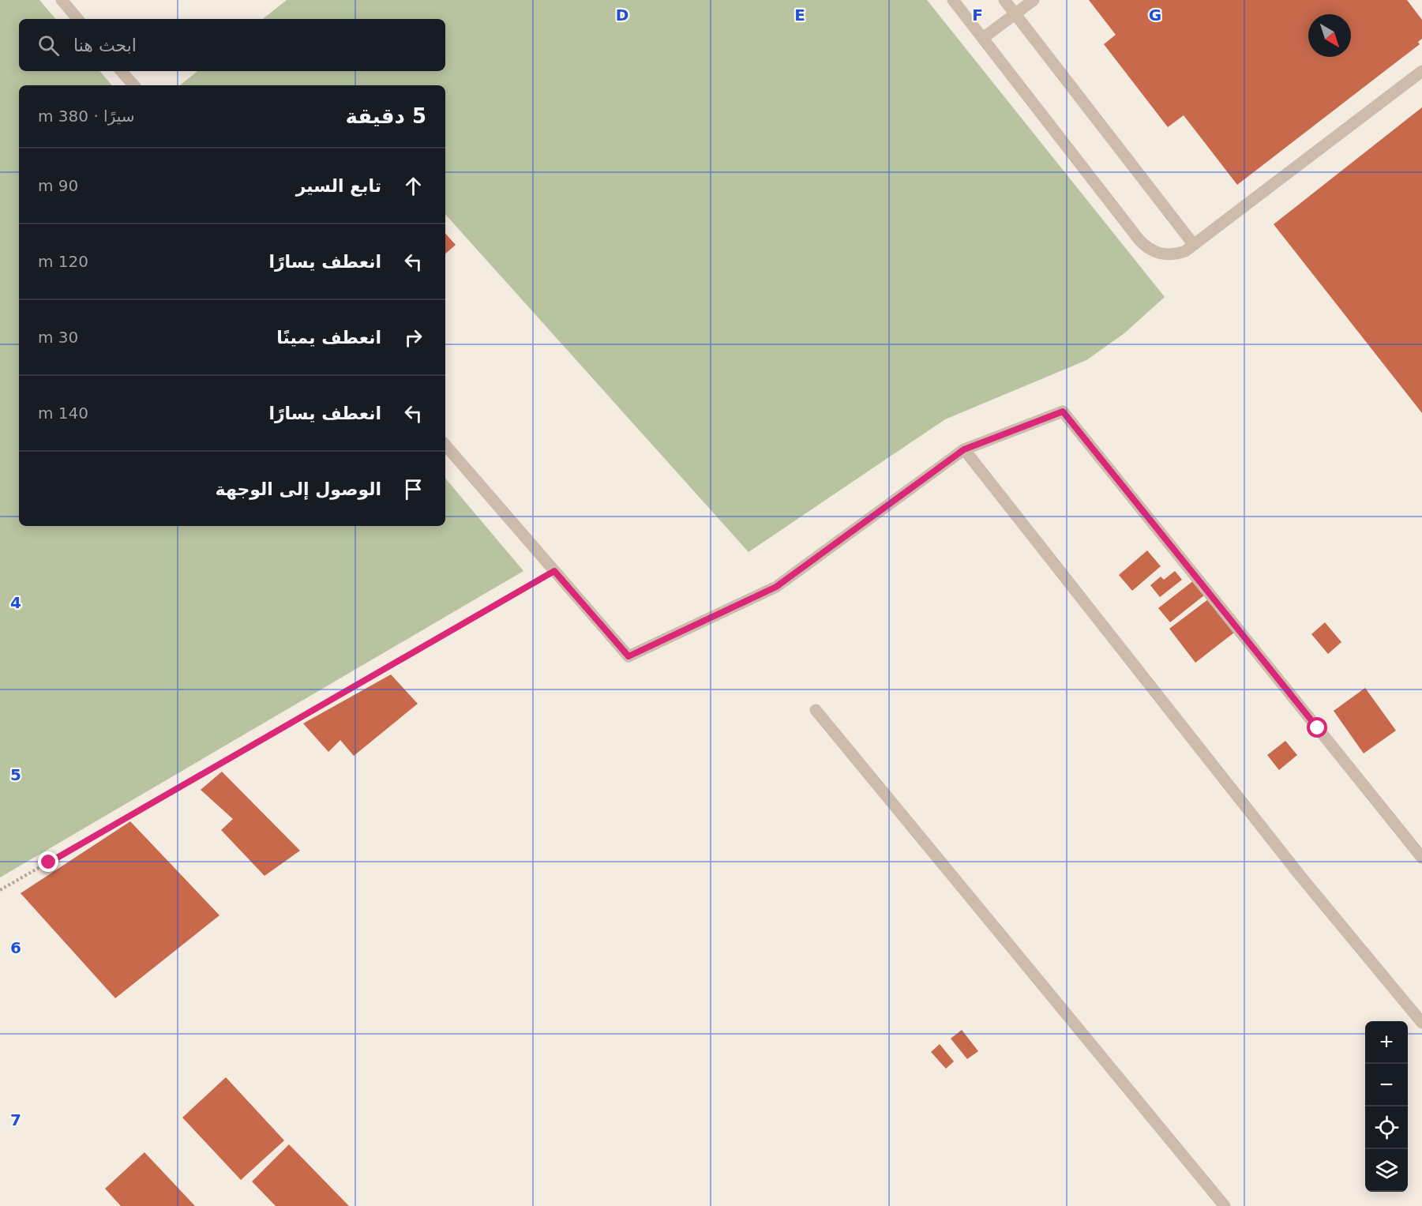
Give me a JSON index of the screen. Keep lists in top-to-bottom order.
{
  "north": "bottom right",
  "page": {
    "search": "ابحث هنا",
    "heading": ["5 دقيقة", "سيرًا · 380 m"],
    "list": [
      ["تابع السير", "90 m"],
      ["انعطف يسارًا", "120 m"],
      ["انعطف يمينًا", "30 m"],
      ["انعطف يسارًا", "140 m"],
      "الوصول إلى الوجهة"
    ],
    "map_buttons": ["+", "−"]
  },
  "grid": {
    "columns": [
      "D",
      "E",
      "F",
      "G"
    ],
    "rows": [
      "4",
      "5",
      "6",
      "7"
    ]
  }
}
